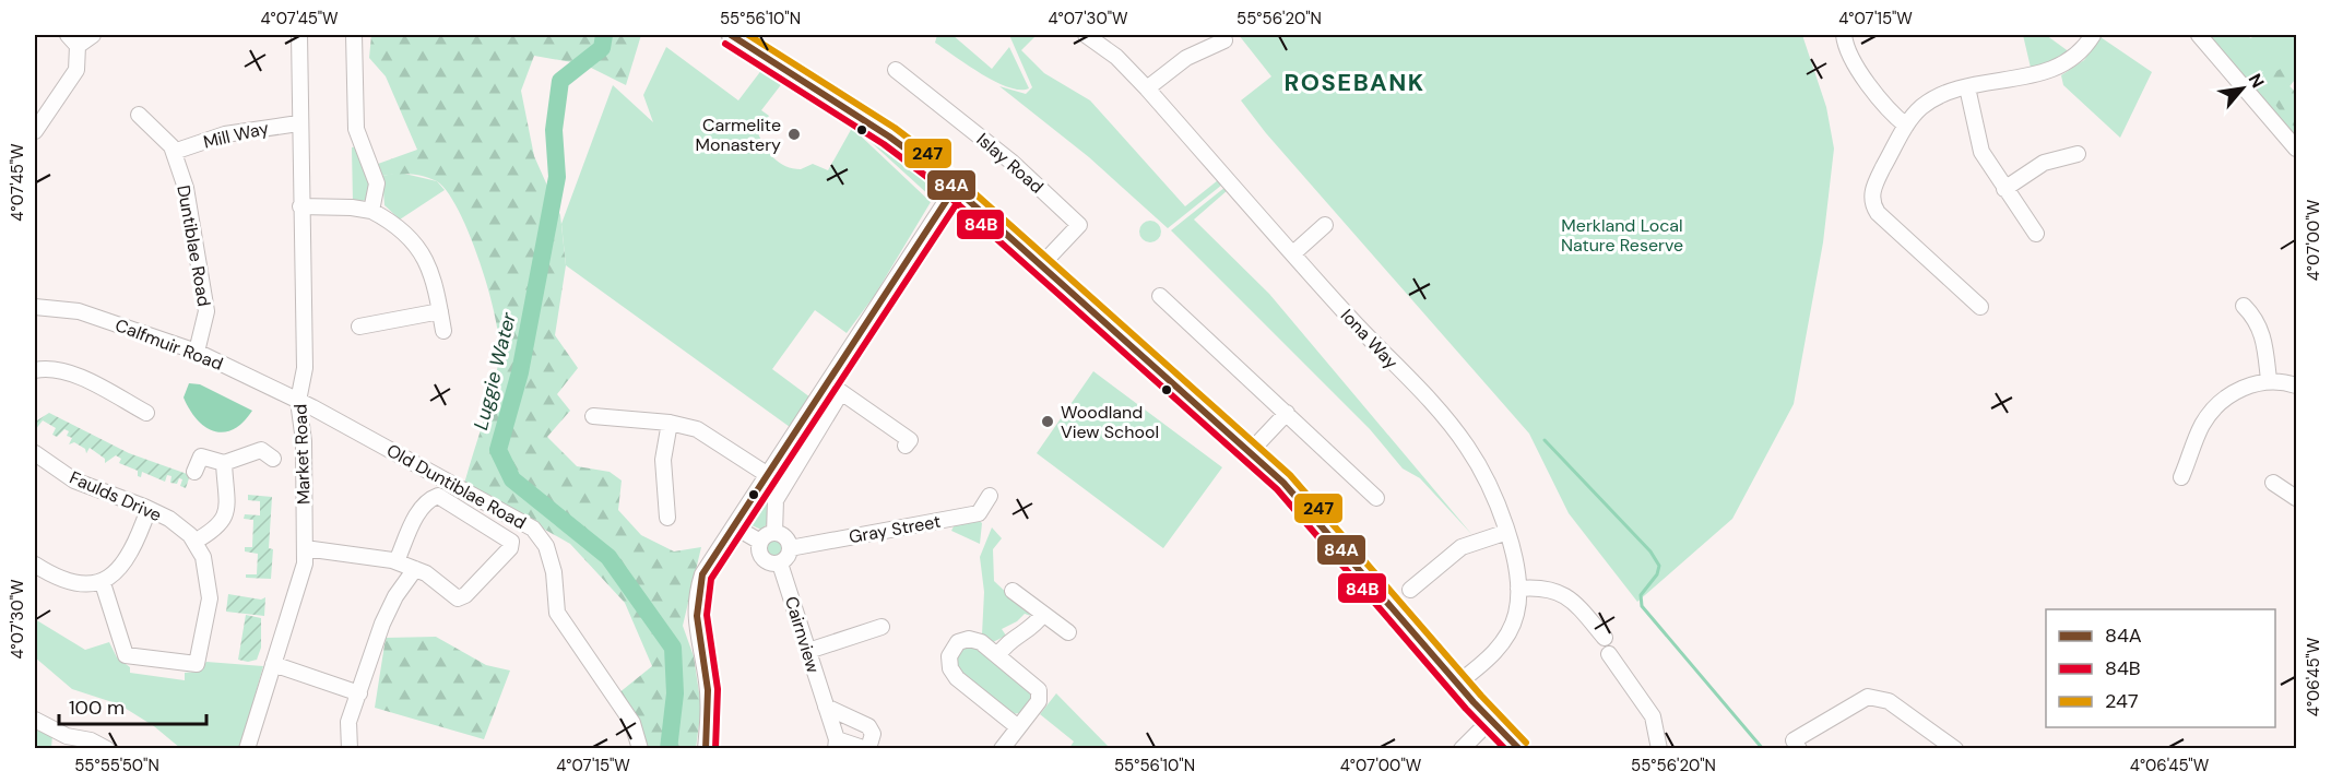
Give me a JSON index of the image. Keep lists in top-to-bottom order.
{
  "streets": {
    "street": [
      "Mill Way",
      "Islay Road",
      "Duntiblae Road",
      "Iona Way",
      "Calfmuir Road",
      "Market Road",
      "Old Duntiblae Road",
      "Faulds Drive",
      "Gray Street",
      "Cairnview"
    ]
  },
  "crossings": [
    ["Mill Way", "Duntiblae Road"],
    ["Mill Way", "Market Road"],
    ["Duntiblae Road", "Calfmuir Road"],
    ["Calfmuir Road", "Market Road"],
    ["Calfmuir Road", "Old Duntiblae Road"],
    ["Market Road", "Old Duntiblae Road"],
    ["Gray Street", "Cairnview"]
  ],
  "districts": ["ROSEBANK"],
  "water": ["Luggie Water"],
  "parks": ["Merkland Local Nature Reserve"],
  "places": ["Carmelite Monastery", "Woodland View School"],
  "lines": ["transit line 84A", "transit line 247", "transit line 84B"],
  "legend": ["84A", "84B", "247"],
  "scale_bar": "100 m",
  "north": "top right",
  "coordinates": [
    "4°07'45\"W",
    "55°56'10\"N",
    "4°07'30\"W",
    "55°56'20\"N",
    "4°07'15\"W",
    "4°07'00\"W",
    "4°06'45\"W",
    "55°55'50\"N"
  ]
}
